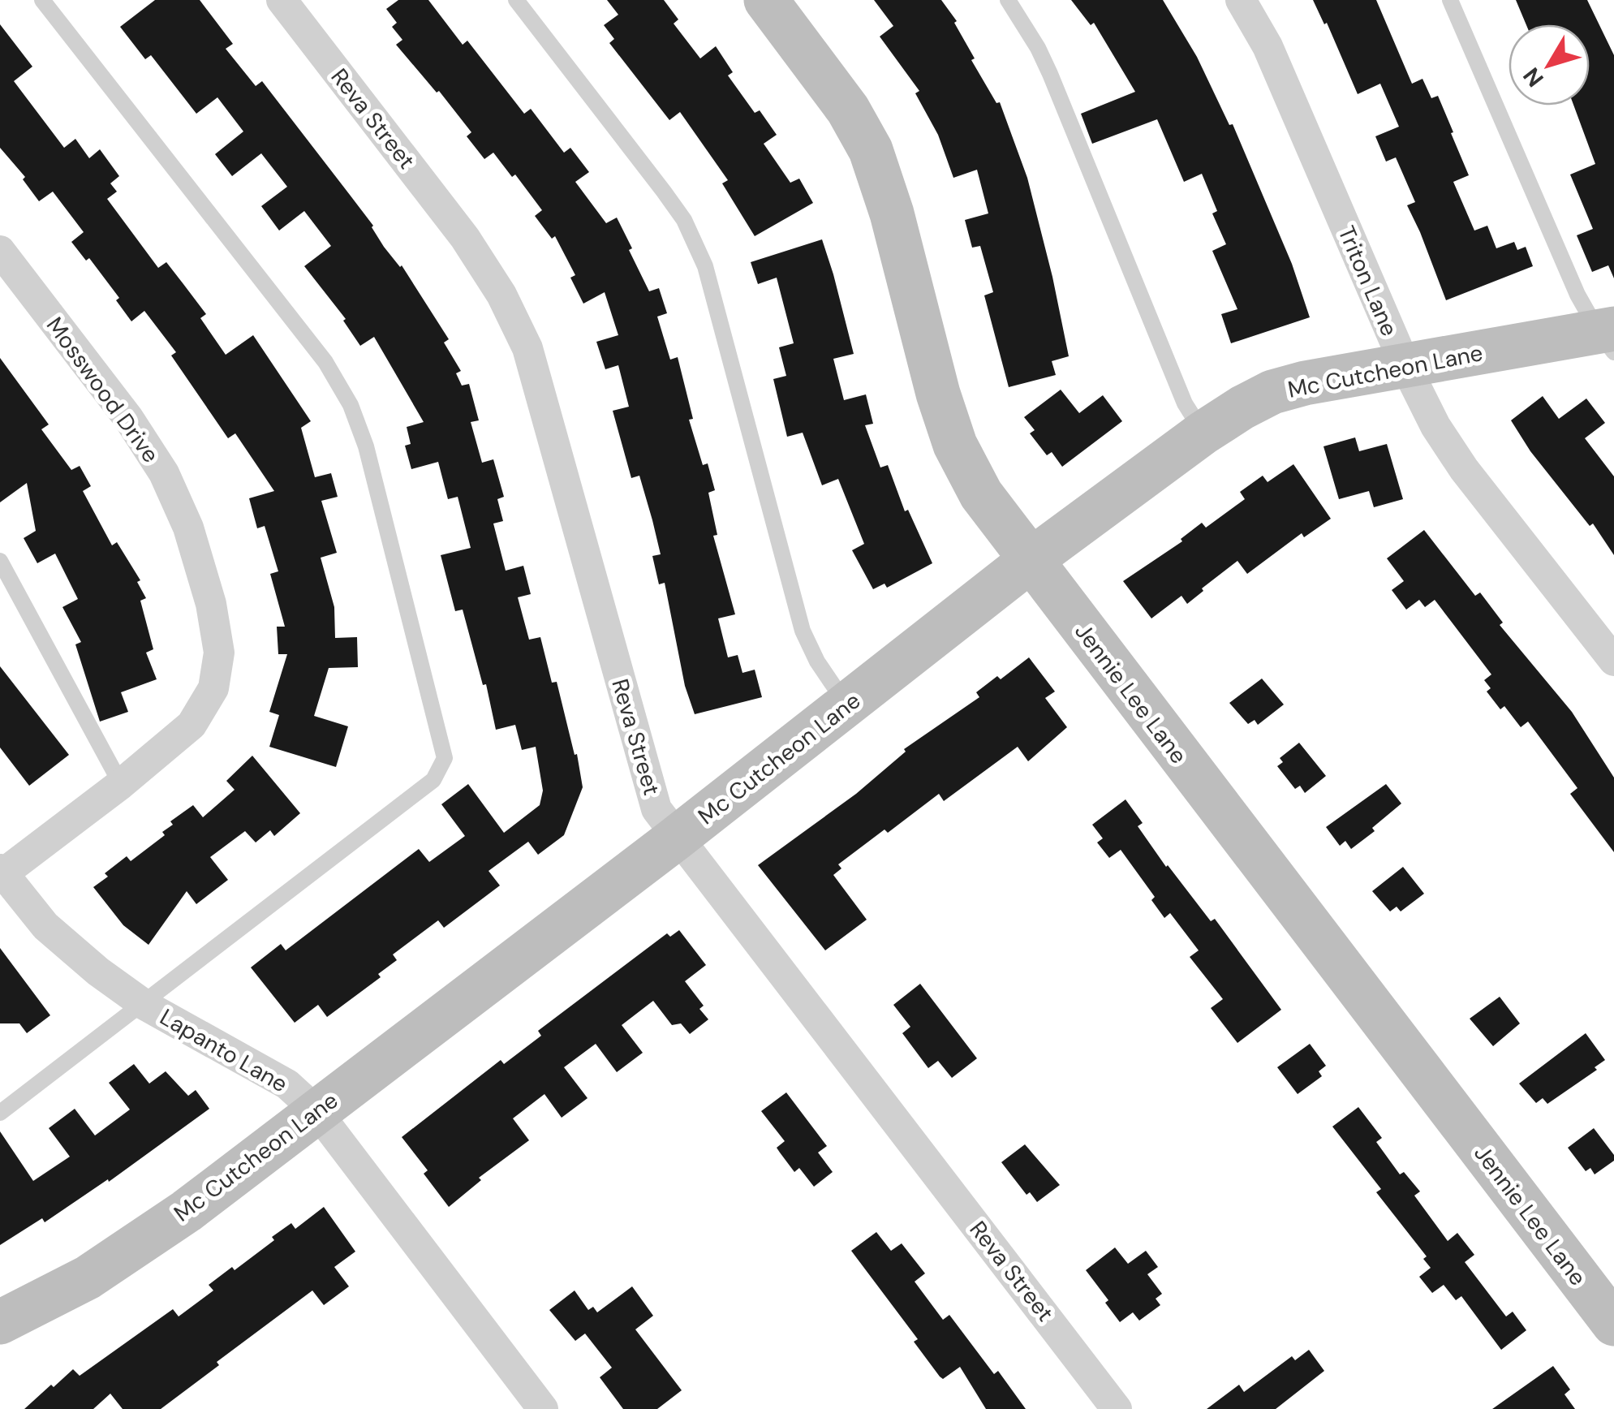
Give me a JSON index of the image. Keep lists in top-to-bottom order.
{
  "streets": {
    "street": [
      "Reva Street",
      "Triton Lane",
      "Mc Cutcheon Lane",
      "Mosswood Drive",
      "Jennie Lee Lane",
      "Lapanto Lane"
    ]
  },
  "crossings": [
    ["Reva Street", "Mc Cutcheon Lane"],
    ["Triton Lane", "Mc Cutcheon Lane"],
    ["Mc Cutcheon Lane", "Jennie Lee Lane"],
    ["Mc Cutcheon Lane", "Lapanto Lane"],
    ["Mosswood Drive", "Lapanto Lane"]
  ],
  "north": "bottom left"
}
